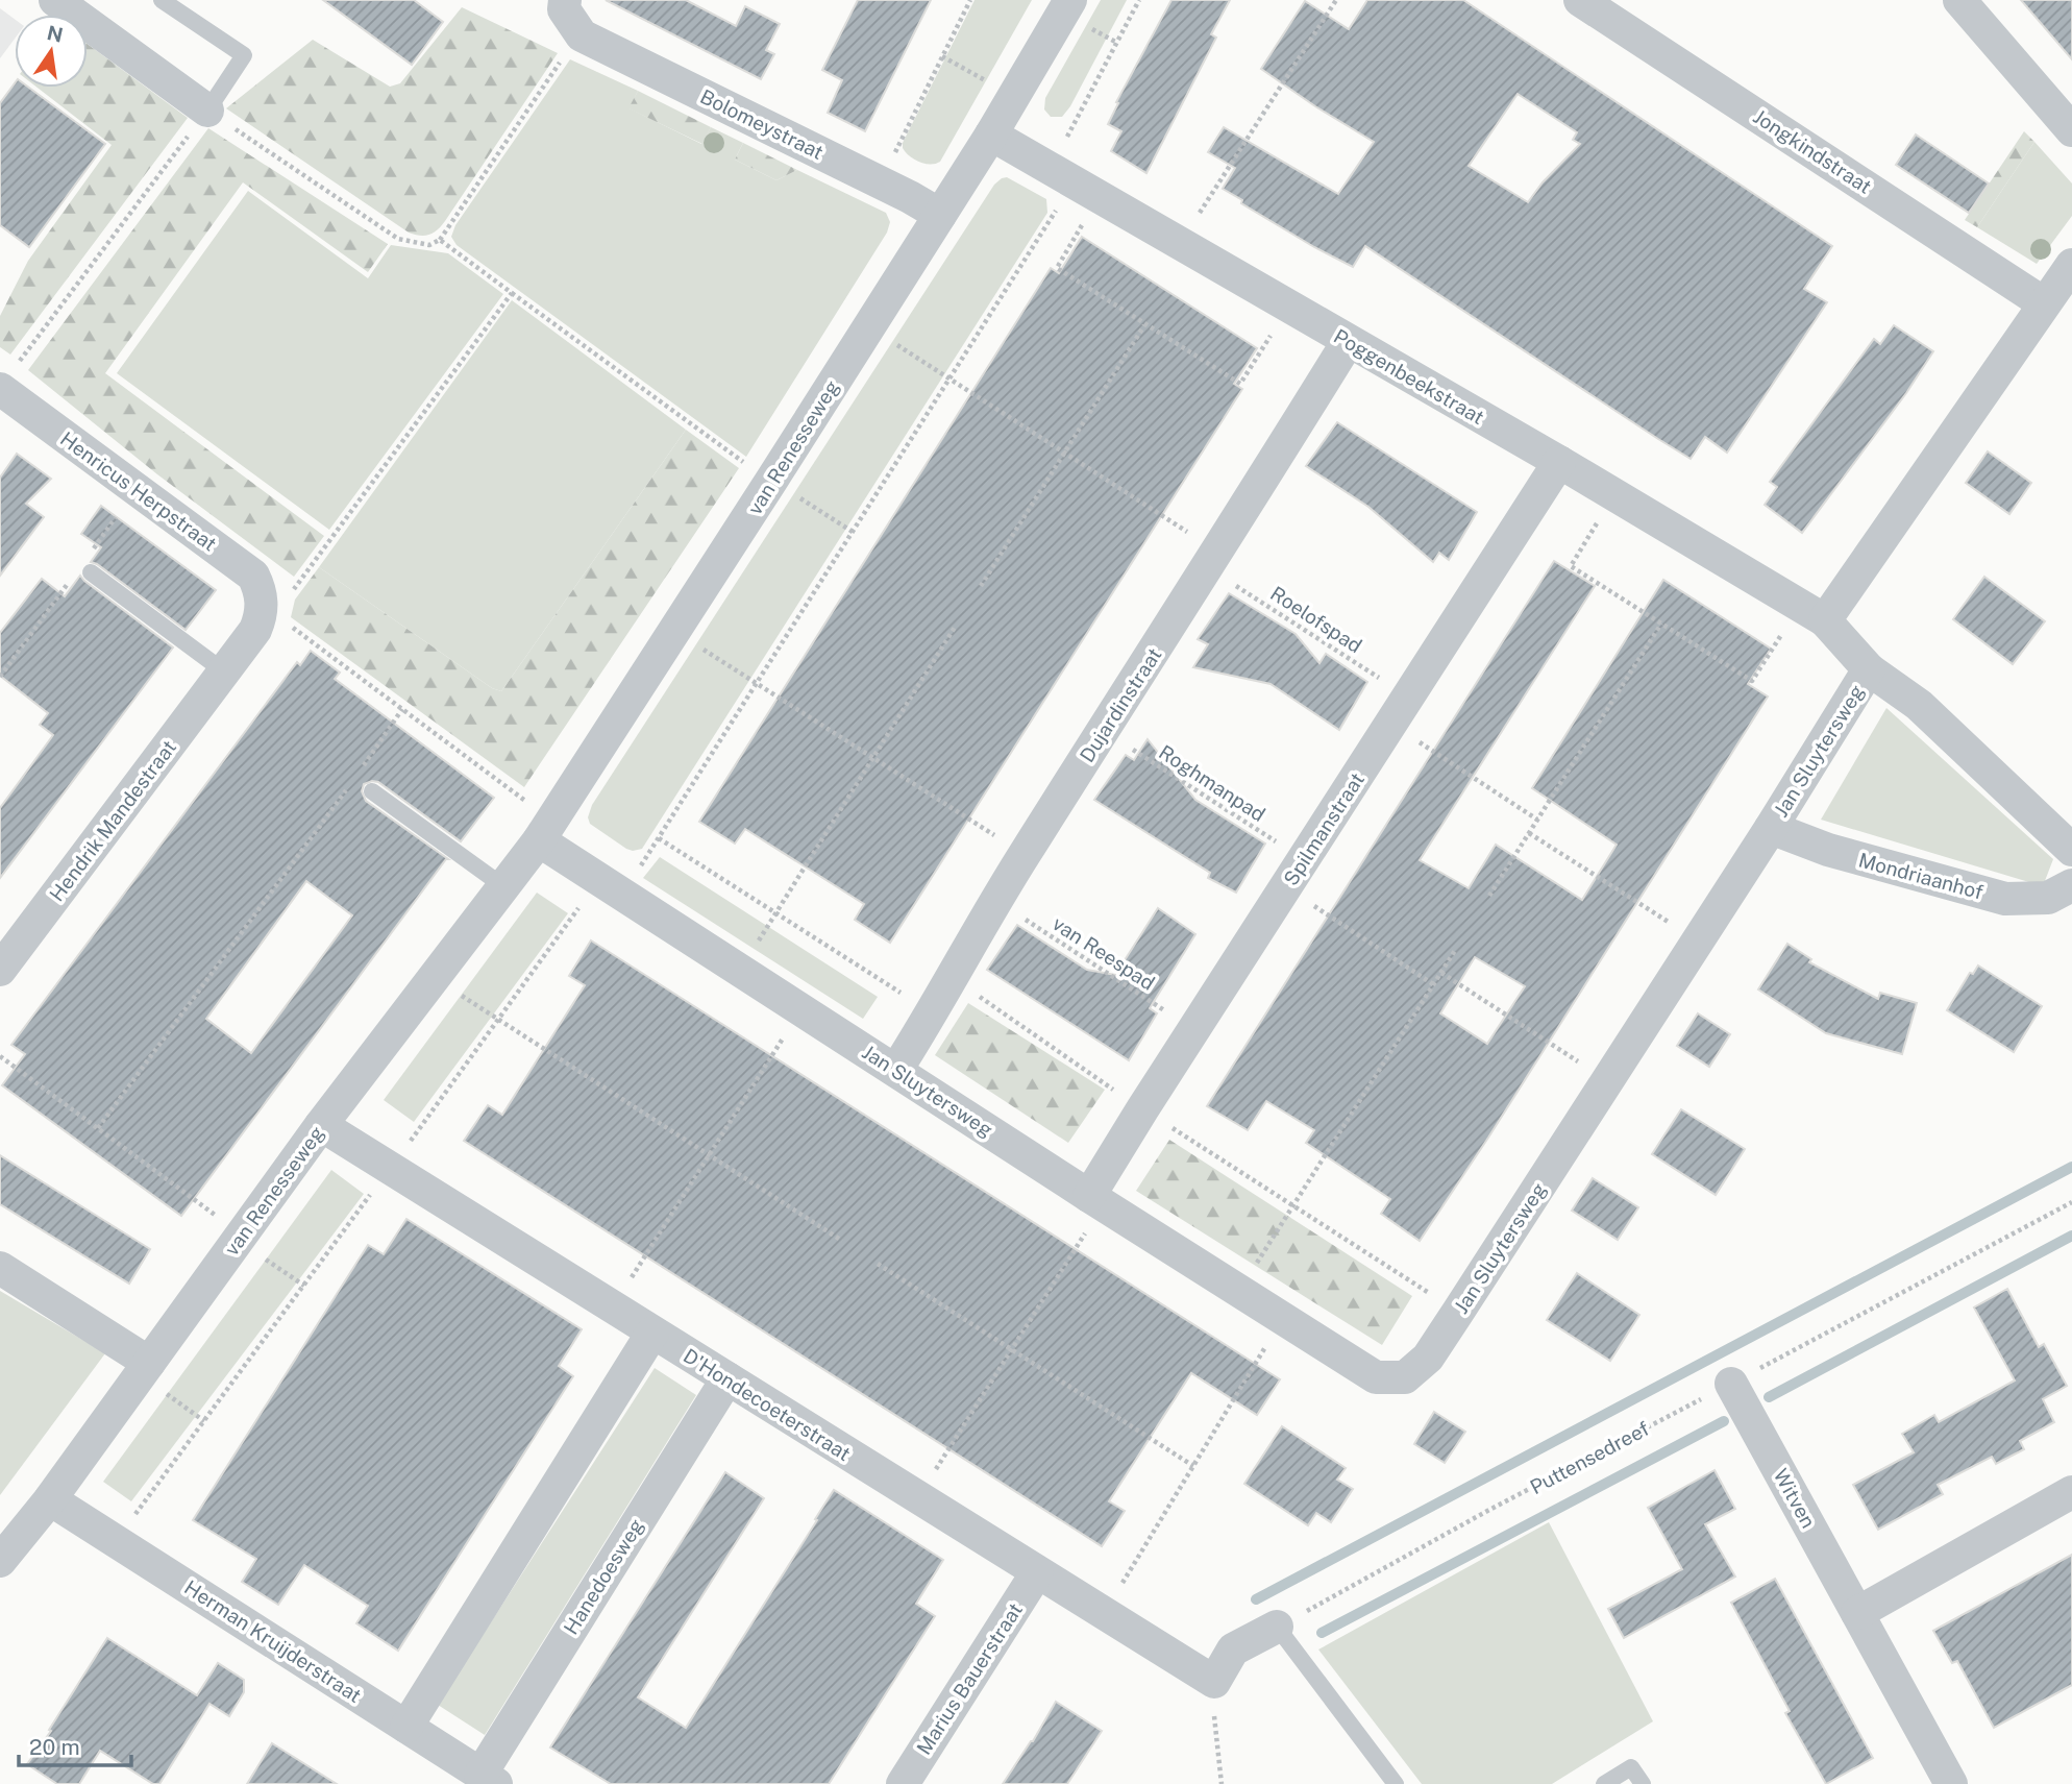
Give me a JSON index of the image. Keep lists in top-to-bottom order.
{
  "streets": {
    "street": [
      "Bolomeystraat",
      "Jongkindstraat",
      "Poggenbeekstraat",
      "van Renesseweg",
      "Henricus Herpstraat",
      "Dujardinstraat",
      "Jan Sluytersweg",
      "Hendrik Mandestraat",
      "Spilmanstraat",
      "Mondriaanhof",
      "D'Hondecoeterstraat",
      "Witven",
      "Hanedoesweg",
      "Herman Kruijderstraat",
      "Marius Bauerstraat"
    ],
    "path": [
      "Roelofspad",
      "Roghmanpad",
      "van Reespad",
      "Puttensedreef"
    ]
  },
  "crossings": [
    ["Bolomeystraat", "van Renesseweg"],
    ["Poggenbeekstraat", "van Renesseweg"],
    ["Poggenbeekstraat", "Dujardinstraat"],
    ["Poggenbeekstraat", "Jan Sluytersweg"],
    ["Poggenbeekstraat", "Spilmanstraat"],
    ["van Renesseweg", "Roelofspad"],
    ["van Renesseweg", "Jan Sluytersweg"],
    ["van Renesseweg", "D'Hondecoeterstraat"],
    ["van Renesseweg", "Herman Kruijderstraat"],
    ["Henricus Herpstraat", "Hendrik Mandestraat"],
    ["Roelofspad", "Dujardinstraat"],
    ["Roelofspad", "Spilmanstraat"],
    ["Dujardinstraat", "Jan Sluytersweg"],
    ["Dujardinstraat", "Roghmanpad"],
    ["Dujardinstraat", "van Reespad"],
    ["Jan Sluytersweg", "Spilmanstraat"],
    ["Jan Sluytersweg", "Mondriaanhof"],
    ["Roghmanpad", "Spilmanstraat"],
    ["Spilmanstraat", "van Reespad"],
    ["D'Hondecoeterstraat", "Hanedoesweg"],
    ["D'Hondecoeterstraat", "Marius Bauerstraat"],
    ["Puttensedreef", "Witven"],
    ["Hanedoesweg", "Herman Kruijderstraat"]
  ],
  "scale_bar": "20 m",
  "north": "top"
}
